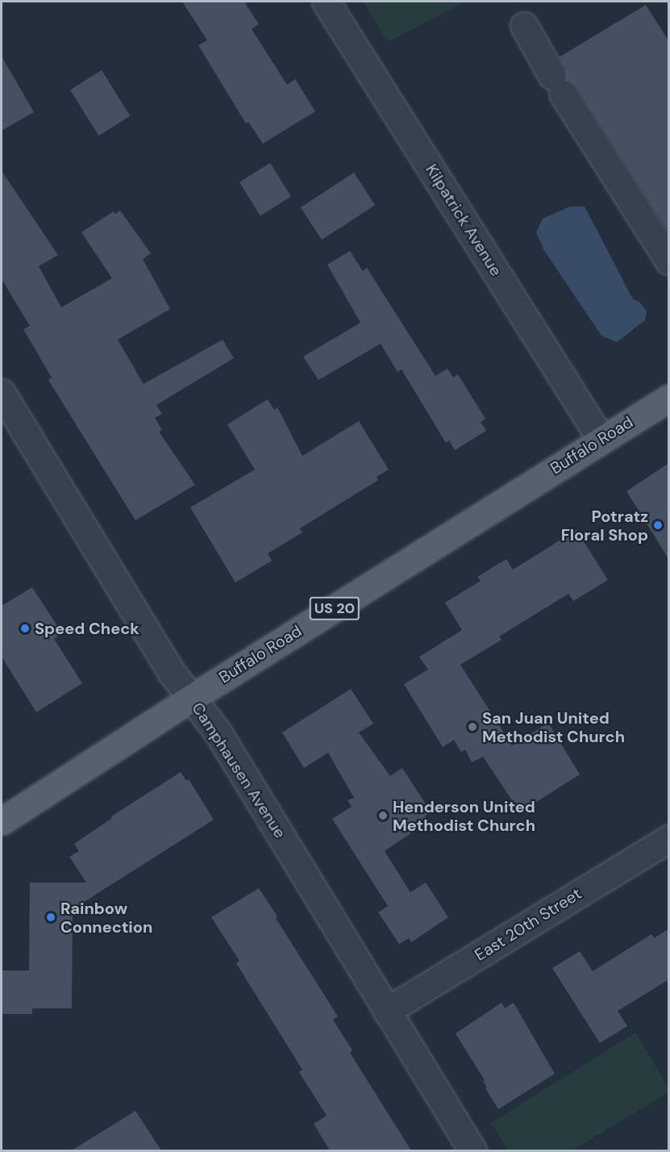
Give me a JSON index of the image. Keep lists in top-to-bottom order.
{
  "streets": {
    "main road": ["Buffalo Road", "US 20"],
    "street": ["Kilpatrick Avenue", "Camphausen Avenue", "East 20th Street"]
  },
  "crossings": [
    ["Kilpatrick Avenue", "Buffalo Road"],
    ["Buffalo Road", "Camphausen Avenue"],
    ["Camphausen Avenue", "East 20th Street"]
  ],
  "places": [
    "Potratz Floral Shop",
    "Speed Check",
    "San Juan United Methodist Church",
    "Henderson United Methodist Church",
    "Rainbow Connection"
  ]
}
